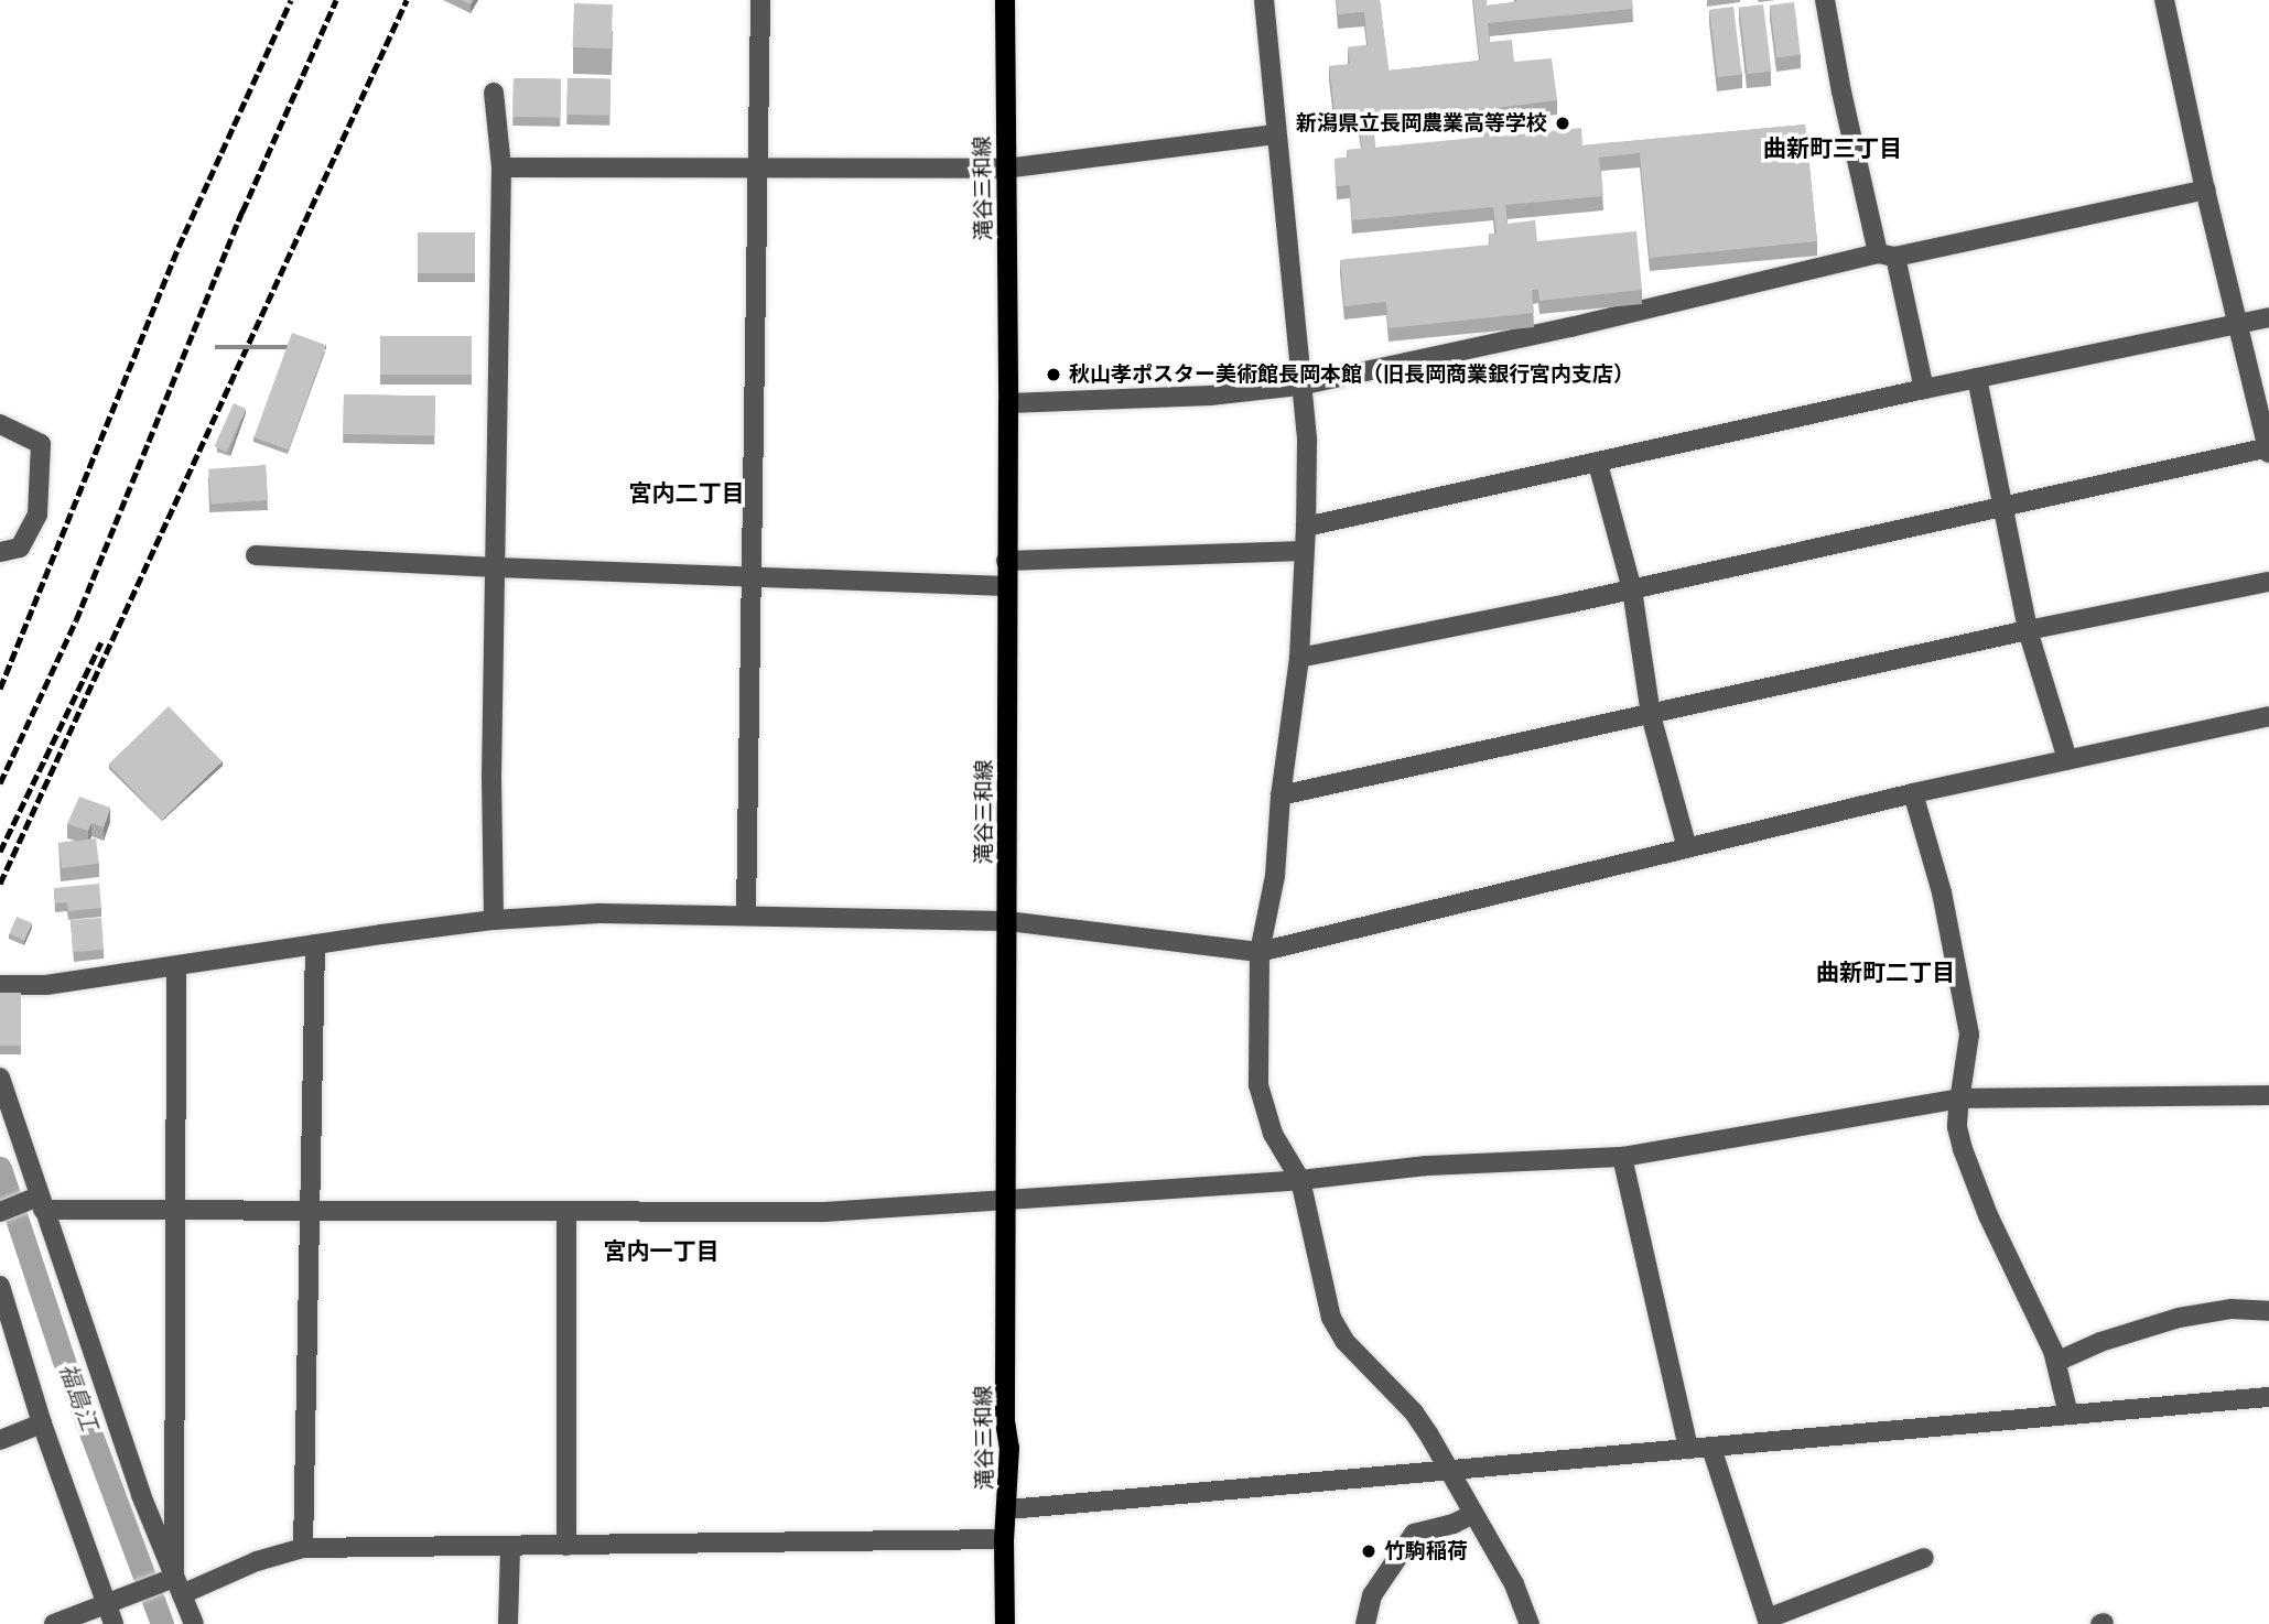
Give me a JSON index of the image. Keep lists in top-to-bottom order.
{
  "streets": {
    "main road": ["滝谷三和線"]
  },
  "districts": [
    "曲新町三丁目",
    "宮内二丁目",
    "曲新町二丁目",
    "宮内一丁目"
  ],
  "water": ["福島江"],
  "places": ["新潟県立長岡農業高等学校", "秋山孝ポスター美術館長岡本館（旧長岡商業銀行宮内支店）", "竹駒稲荷"]
}
